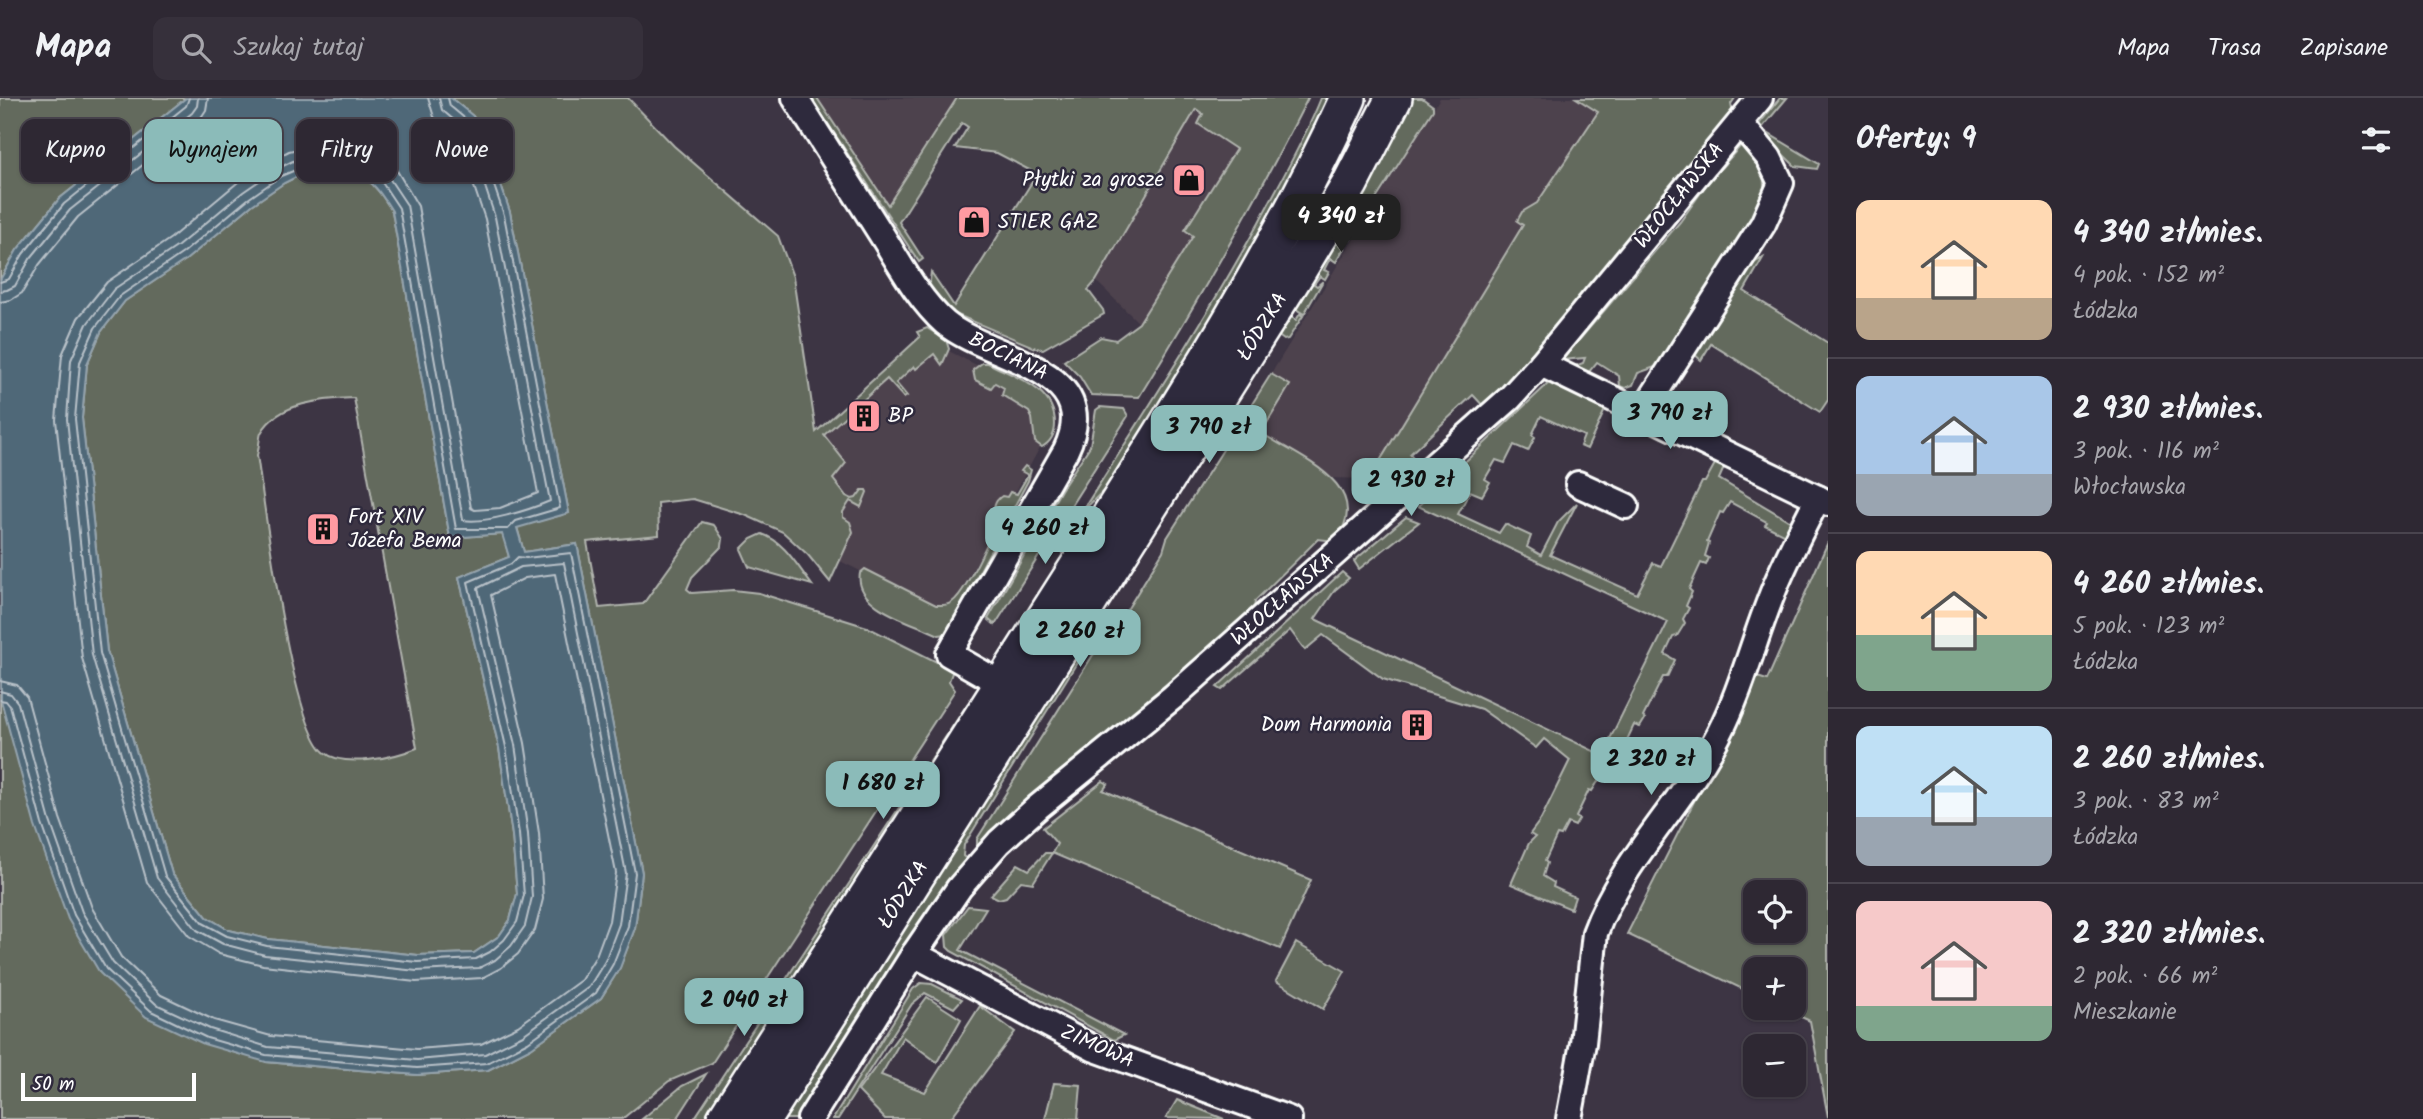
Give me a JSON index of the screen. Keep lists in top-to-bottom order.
{
  "streets": {
    "main road": ["ŁÓDZKA"],
    "street": ["WŁOCŁAWSKA", "BOCIANA", "ZIMOWA"]
  },
  "crossings": [
    ["WŁOCŁAWSKA", "ZIMOWA"],
    ["ŁÓDZKA", "BOCIANA"]
  ],
  "places": {
    "shop": ["Płytki za grosze", "STIER GAZ"],
    "building": ["BP", "Fort XIV Józefa Bema", "Dom Harmonia"]
  },
  "scale_bar": "50 m",
  "page": {
    "header": "Mapa",
    "search": "Szukaj tutaj",
    "nav": ["Mapa", "Trasa", "Zapisane"],
    "heading": "Oferty: 9",
    "chip": [
      "Kupno",
      "Wynajem",
      "Filtry",
      "Nowe"
    ],
    "list": [
      {
        "name": "4 340 zł/mies.",
        "note": "4 pok. · 152 m² · Łódzka"
      },
      {
        "name": "2 930 zł/mies.",
        "note": "3 pok. · 116 m² · Włocławska"
      },
      {
        "name": "4 260 zł/mies.",
        "note": "5 pok. · 123 m² · Łódzka"
      },
      {
        "name": "2 260 zł/mies.",
        "note": "3 pok. · 83 m² · Łódzka"
      },
      {
        "name": "2 320 zł/mies.",
        "note": "2 pok. · 66 m² · Mieszkanie"
      }
    ],
    "price": [
      "4 340 zł",
      "3 790 zł",
      "3 790 zł",
      "2 930 zł",
      "4 260 zł",
      "2 260 zł",
      "2 320 zł",
      "1 680 zł",
      "2 040 zł"
    ],
    "map_buttons": ["+", "−"],
    "scale": "50 m"
  }
}
